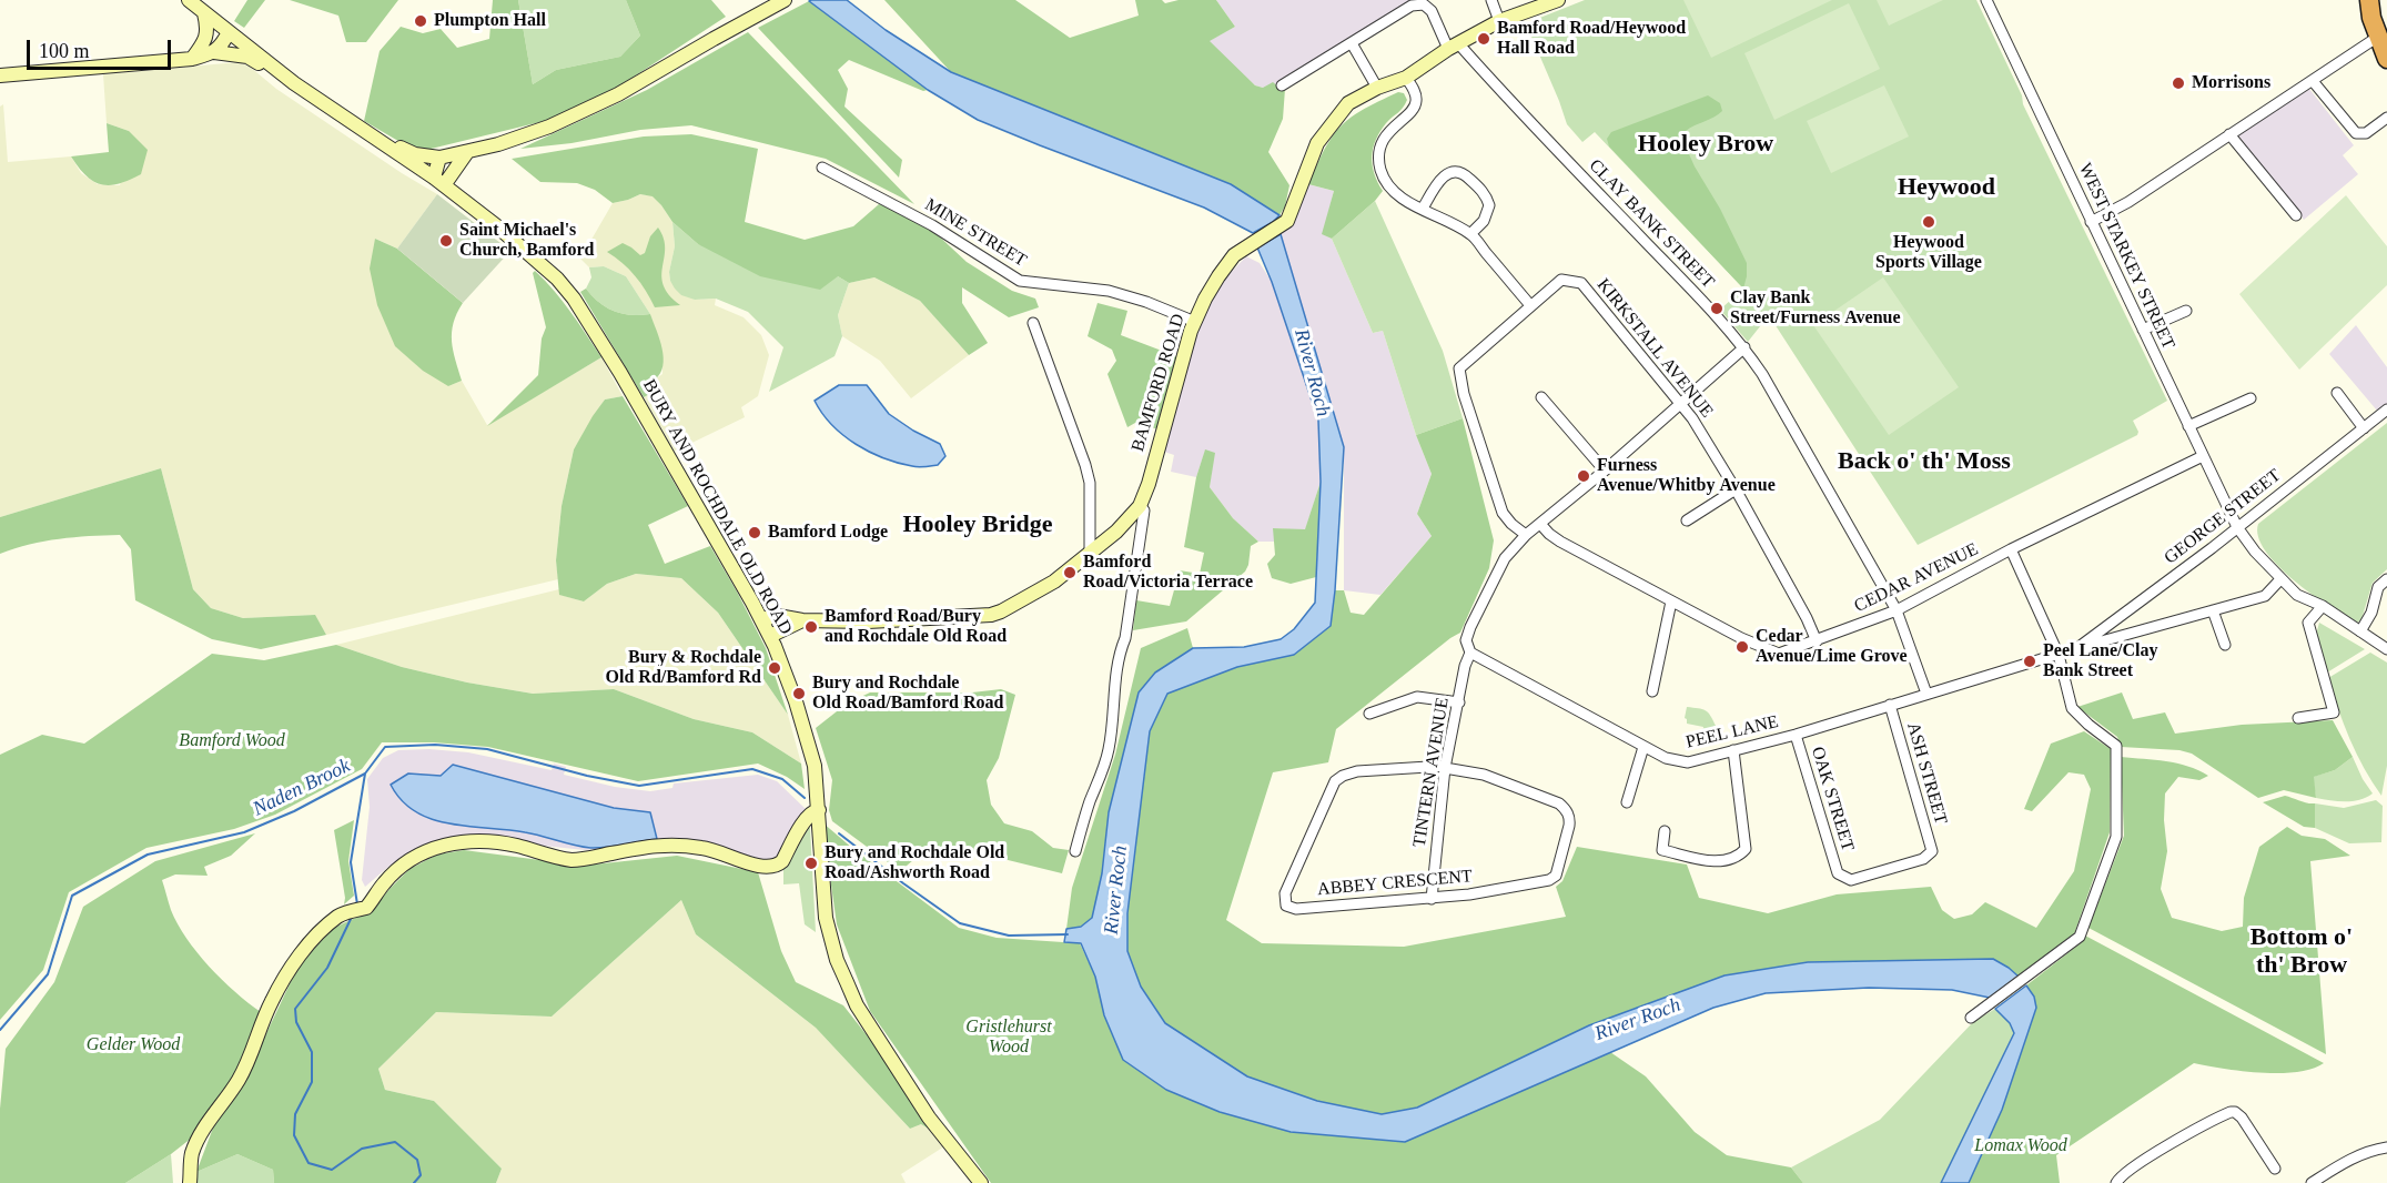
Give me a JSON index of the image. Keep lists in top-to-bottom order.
{
  "streets": {
    "street": [
      "CLAY BANK STREET",
      "MINE STREET",
      "WEST STARKEY STREET",
      "KIRKSTALL AVENUE",
      "BAMFORD ROAD",
      "BURY AND ROCHDALE OLD ROAD",
      "GEORGE STREET",
      "CEDAR AVENUE",
      "PEEL LANE",
      "TINTERN AVENUE",
      "ASH STREET",
      "OAK STREET",
      "ABBEY CRESCENT"
    ]
  },
  "crossings": [
    ["CLAY BANK STREET", "BAMFORD ROAD"],
    ["CLAY BANK STREET", "CEDAR AVENUE"],
    ["CLAY BANK STREET", "PEEL LANE"],
    ["MINE STREET", "BAMFORD ROAD"],
    ["WEST STARKEY STREET", "GEORGE STREET"],
    ["WEST STARKEY STREET", "CEDAR AVENUE"],
    ["WEST STARKEY STREET", "PEEL LANE"],
    ["KIRKSTALL AVENUE", "CEDAR AVENUE"],
    ["BAMFORD ROAD", "BURY AND ROCHDALE OLD ROAD"],
    ["GEORGE STREET", "PEEL LANE"],
    ["PEEL LANE", "TINTERN AVENUE"],
    ["PEEL LANE", "ASH STREET"],
    ["PEEL LANE", "OAK STREET"],
    ["TINTERN AVENUE", "ABBEY CRESCENT"],
    ["ASH STREET", "OAK STREET"]
  ],
  "districts": [
    "Hooley Brow",
    "Heywood",
    "Back o' th' Moss",
    "Hooley Bridge",
    "Bottom o' th' Brow"
  ],
  "water": ["River Roch", "Naden Brook"],
  "parks": [
    "Bamford Wood",
    "Gristlehurst Wood",
    "Gelder Wood",
    "Lomax Wood"
  ],
  "places": [
    "Plumpton Hall",
    "Bamford Road/Heywood Hall Road",
    "Morrisons",
    "Heywood Sports Village",
    "Saint Michael's Church, Bamford",
    "Clay Bank Street/Furness Avenue",
    "Furness Avenue/Whitby Avenue",
    "Bamford Lodge",
    "Bamford Road/Victoria Terrace",
    "Bamford Road/Bury and Rochdale Old Road",
    "Cedar Avenue/Lime Grove",
    "Peel Lane/Clay Bank Street",
    "Bury & Rochdale Old Rd/Bamford Rd",
    "Bury and Rochdale Old Road/Bamford Road",
    "Bury and Rochdale Old Road/Ashworth Road"
  ],
  "scale_bar": "100 m"
}
